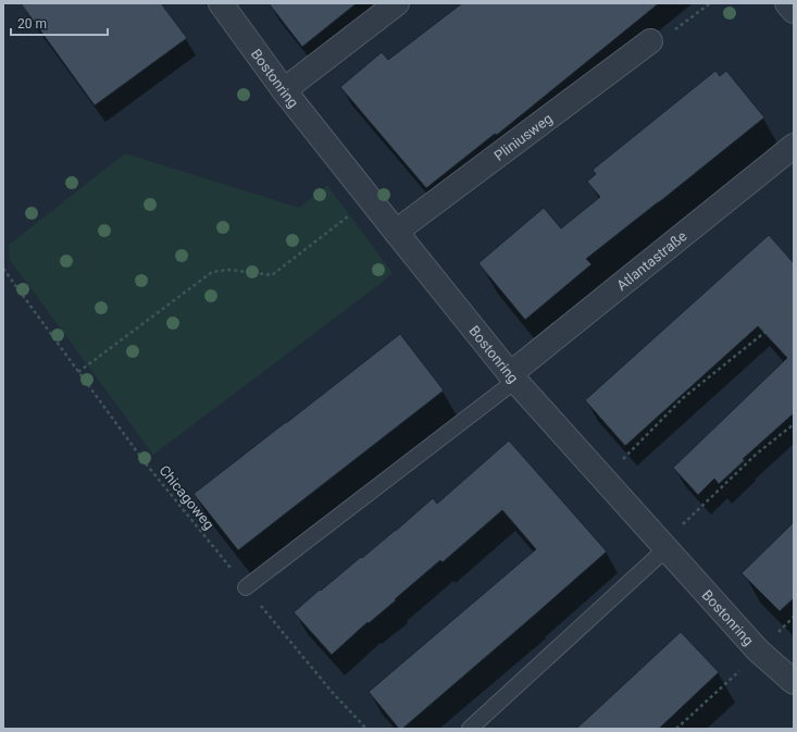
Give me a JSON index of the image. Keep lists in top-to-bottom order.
{
  "streets": {
    "street": ["Bostonring", "Pliniusweg", "Atlantastraße"],
    "path": ["Chicagoweg"]
  },
  "crossings": [
    ["Bostonring", "Pliniusweg"],
    ["Bostonring", "Atlantastraße"]
  ],
  "scale_bar": "20 m"
}
